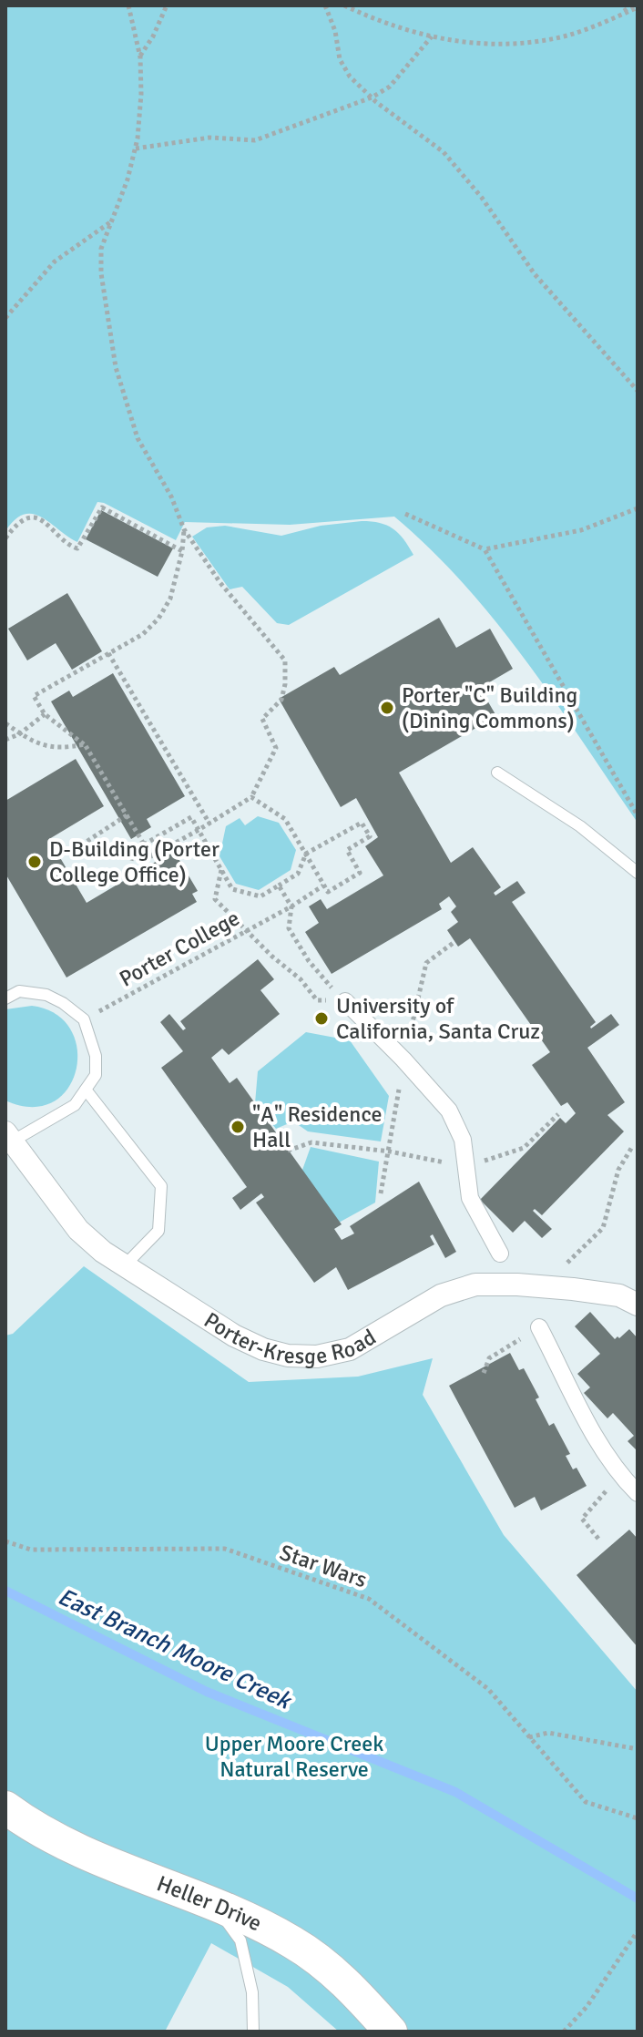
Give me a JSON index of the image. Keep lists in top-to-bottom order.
{
  "streets": {
    "main road": ["Heller Drive"],
    "street": ["Porter-Kresge Road"],
    "path": ["Porter College", "Star Wars"]
  },
  "water": ["East Branch Moore Creek"],
  "parks": ["Upper Moore Creek Natural Reserve"],
  "places": [
    "Porter \"C\" Building (Dining Commons)",
    "D-Building (Porter College Office)",
    "University of California, Santa Cruz",
    "\"A\" Residence Hall"
  ]
}
